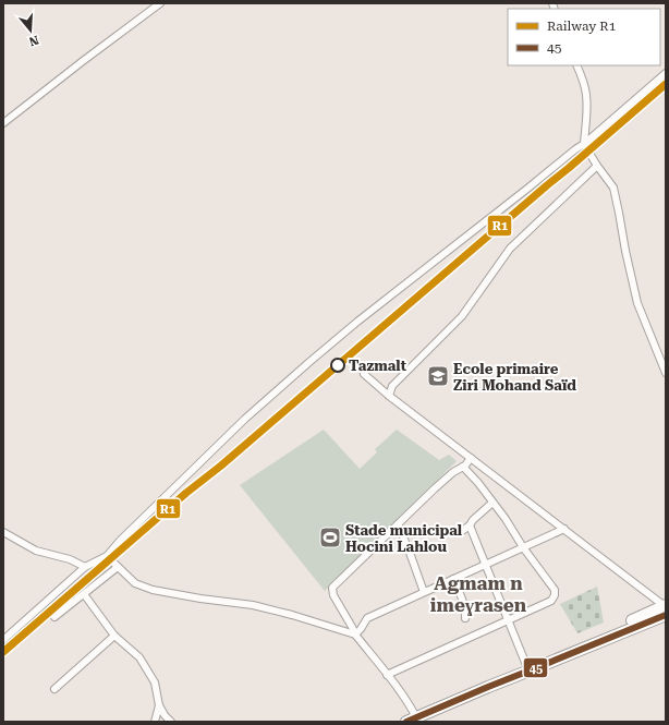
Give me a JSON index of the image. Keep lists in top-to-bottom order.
{
  "districts": ["Agmam n imeɣrasen"],
  "places": {
    "other": ["Tazmalt"],
    "school or university": ["Ecole primaire Ziri Mohand Saïd"],
    "sports": ["Stade municipal Hocini Lahlou"]
  },
  "lines": ["rail line R1", "transit line 45"],
  "legend": ["Railway R1", "45"],
  "north": "bottom"
}
